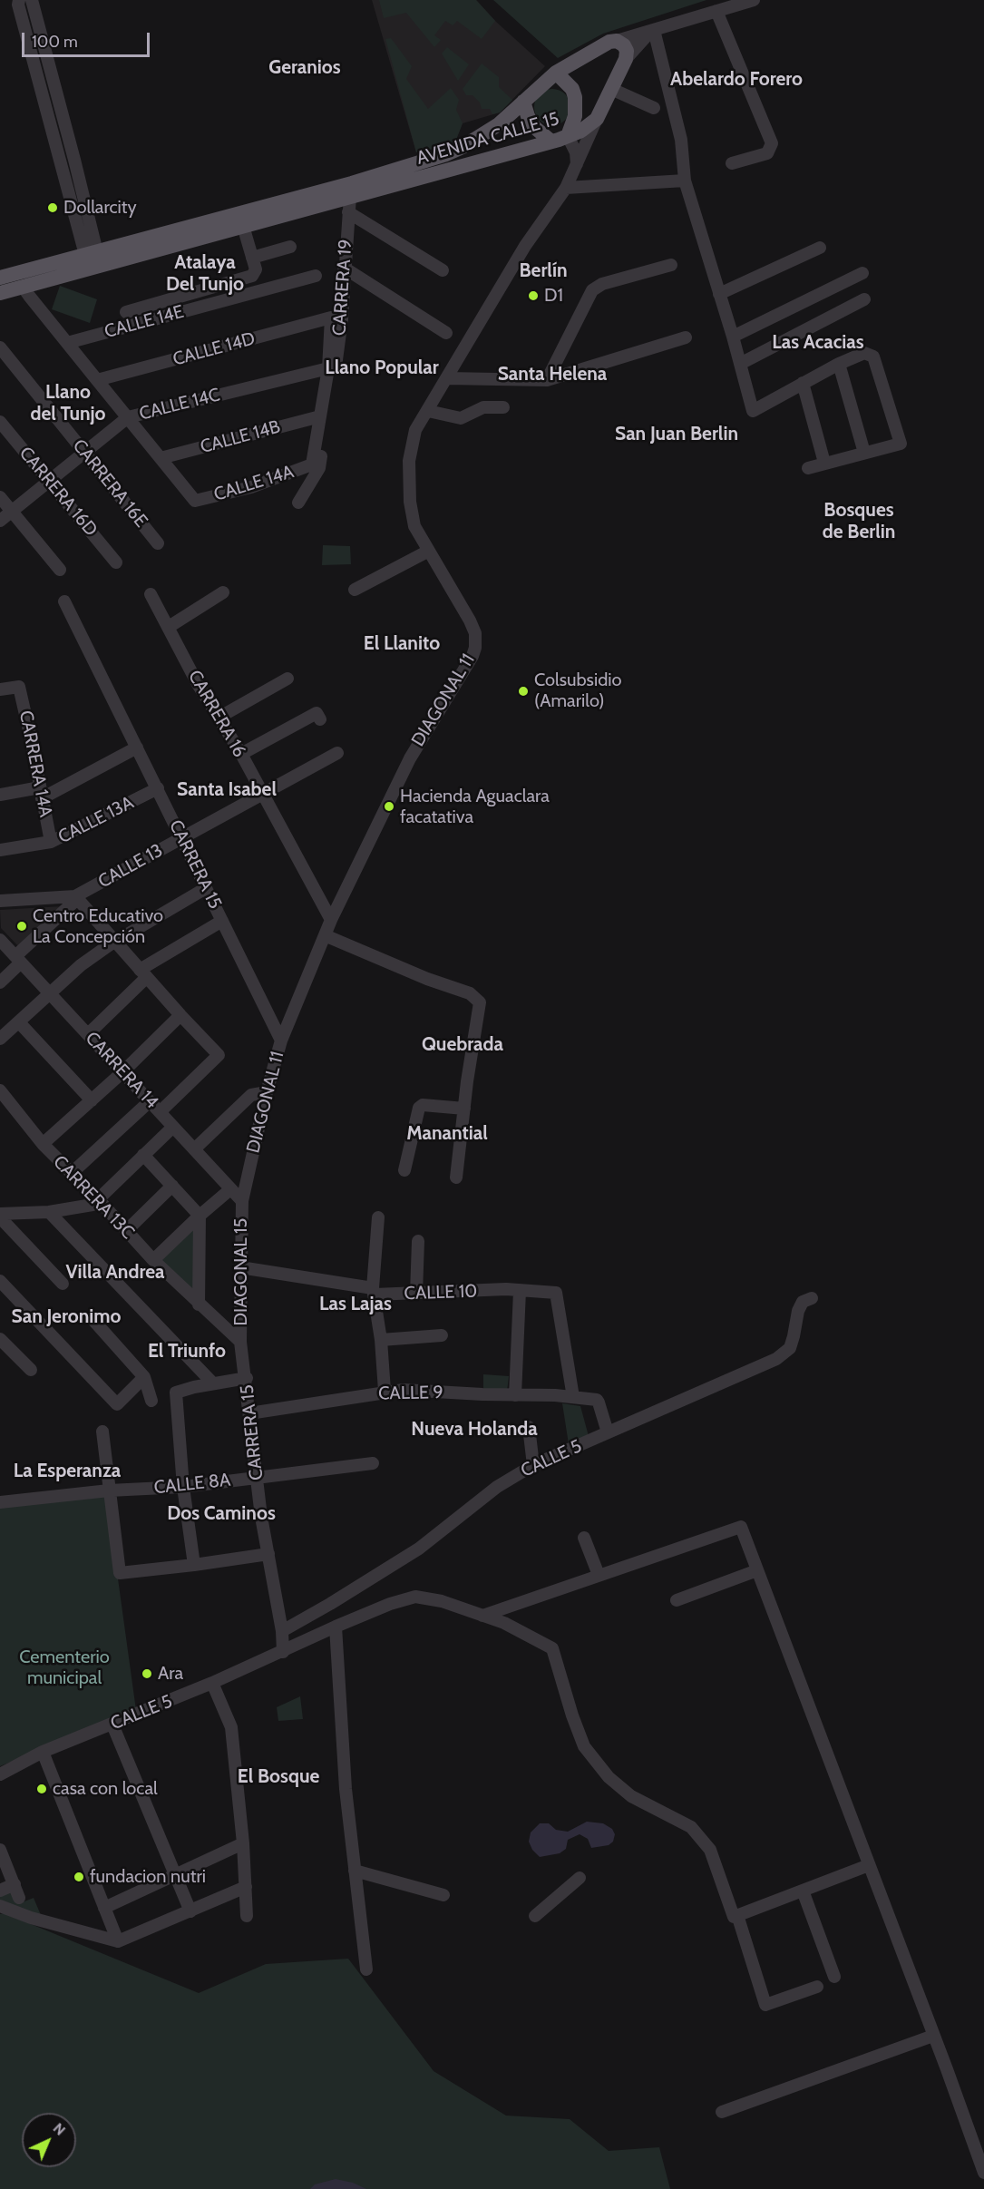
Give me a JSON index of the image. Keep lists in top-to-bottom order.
{
  "streets": {
    "main road": ["AVENIDA CALLE 15"],
    "street": [
      "CARRERA 19",
      "CALLE 14E",
      "CALLE 14D",
      "CALLE 14C",
      "CALLE 14B",
      "CARRERA 16E",
      "CALLE 14A",
      "CARRERA 16D",
      "DIAGONAL 11",
      "CARRERA 16",
      "CARRERA 14A",
      "CALLE 13A",
      "CARRERA 15",
      "CALLE 13",
      "CARRERA 14",
      "CARRERA 13C",
      "DIAGONAL 15",
      "CALLE 10",
      "CALLE 9",
      "CALLE 5",
      "CALLE 8A"
    ]
  },
  "crossings": [
    ["AVENIDA CALLE 15", "CARRERA 19"],
    ["AVENIDA CALLE 15", "DIAGONAL 11"],
    ["CALLE 14D", "CALLE 14C"],
    ["CALLE 14C", "CARRERA 16E"],
    ["CALLE 14C", "CARRERA 16D"],
    ["CALLE 14B", "CALLE 14A"],
    ["DIAGONAL 11", "CARRERA 16"],
    ["DIAGONAL 11", "CARRERA 15"],
    ["DIAGONAL 11", "CARRERA 14"],
    ["DIAGONAL 11", "DIAGONAL 15"],
    ["CARRERA 16", "CALLE 13"],
    ["CARRERA 14A", "CALLE 13A"],
    ["CALLE 13A", "CARRERA 15"],
    ["CARRERA 15", "CALLE 13"],
    ["CARRERA 15", "CARRERA 13C"],
    ["CARRERA 15", "DIAGONAL 15"],
    ["CARRERA 15", "CALLE 9"],
    ["CARRERA 15", "CALLE 5"],
    ["CARRERA 15", "CALLE 8A"],
    ["CARRERA 14", "DIAGONAL 15"],
    ["CARRERA 13C", "DIAGONAL 15"],
    ["DIAGONAL 15", "CALLE 10"],
    ["CALLE 10", "CALLE 9"],
    ["CALLE 9", "CALLE 5"]
  ],
  "districts": [
    "Geranios",
    "Abelardo Forero",
    "Atalaya Del Tunjo",
    "Berlín",
    "Las Acacias",
    "Llano Popular",
    "Santa Helena",
    "Llano del Tunjo",
    "San Juan Berlin",
    "Bosques de Berlin",
    "El Llanito",
    "Santa Isabel",
    "Quebrada",
    "Manantial",
    "Villa Andrea",
    "Las Lajas",
    "San Jeronimo",
    "El Triunfo",
    "Nueva Holanda",
    "La Esperanza",
    "Dos Caminos",
    "El Bosque"
  ],
  "parks": ["Cementerio municipal"],
  "places": [
    "Dollarcity",
    "D1",
    "Colsubsidio (Amarilo)",
    "Hacienda Aguaclara facatativa",
    "Centro Educativo La Concepción",
    "Ara",
    "casa con local",
    "fundacion nutri"
  ],
  "scale_bar": "100 m",
  "north": "top right"
}
